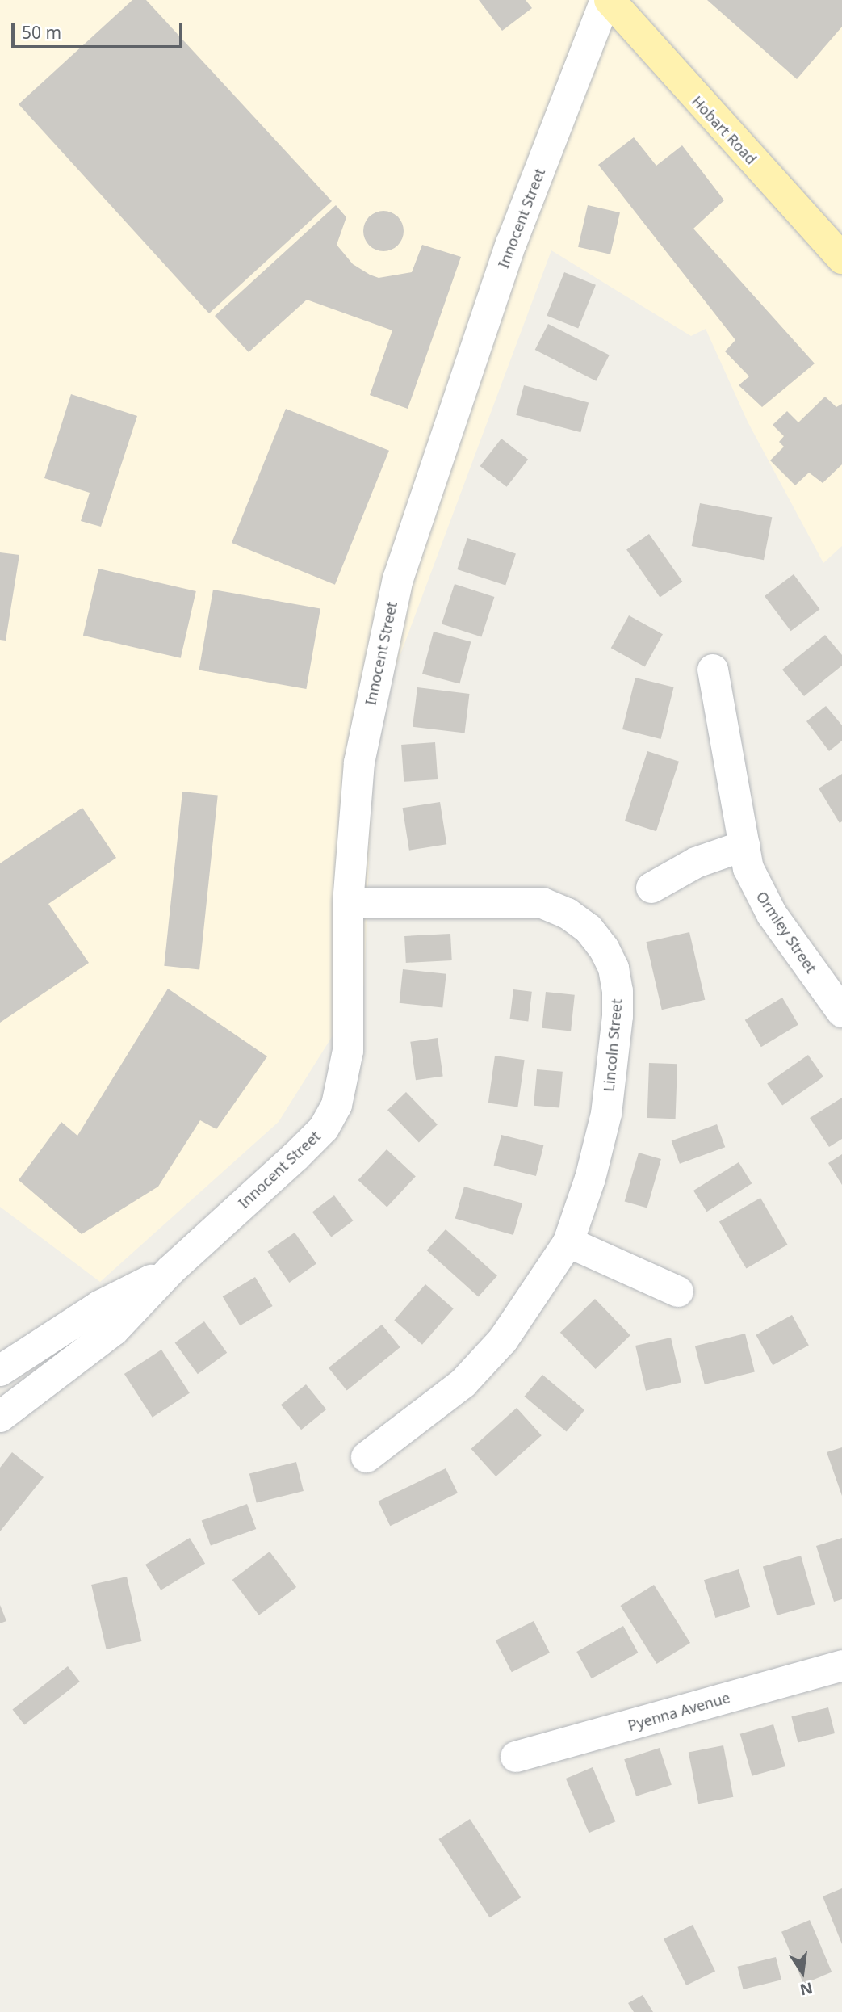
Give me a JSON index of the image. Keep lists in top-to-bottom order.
{
  "streets": {
    "main road": ["Hobart Road"],
    "street": [
      "Innocent Street",
      "Ormley Street",
      "Lincoln Street",
      "Pyenna Avenue"
    ]
  },
  "crossings": [
    ["Hobart Road", "Innocent Street"],
    ["Innocent Street", "Lincoln Street"]
  ],
  "scale_bar": "50 m",
  "north": "bottom"
}
